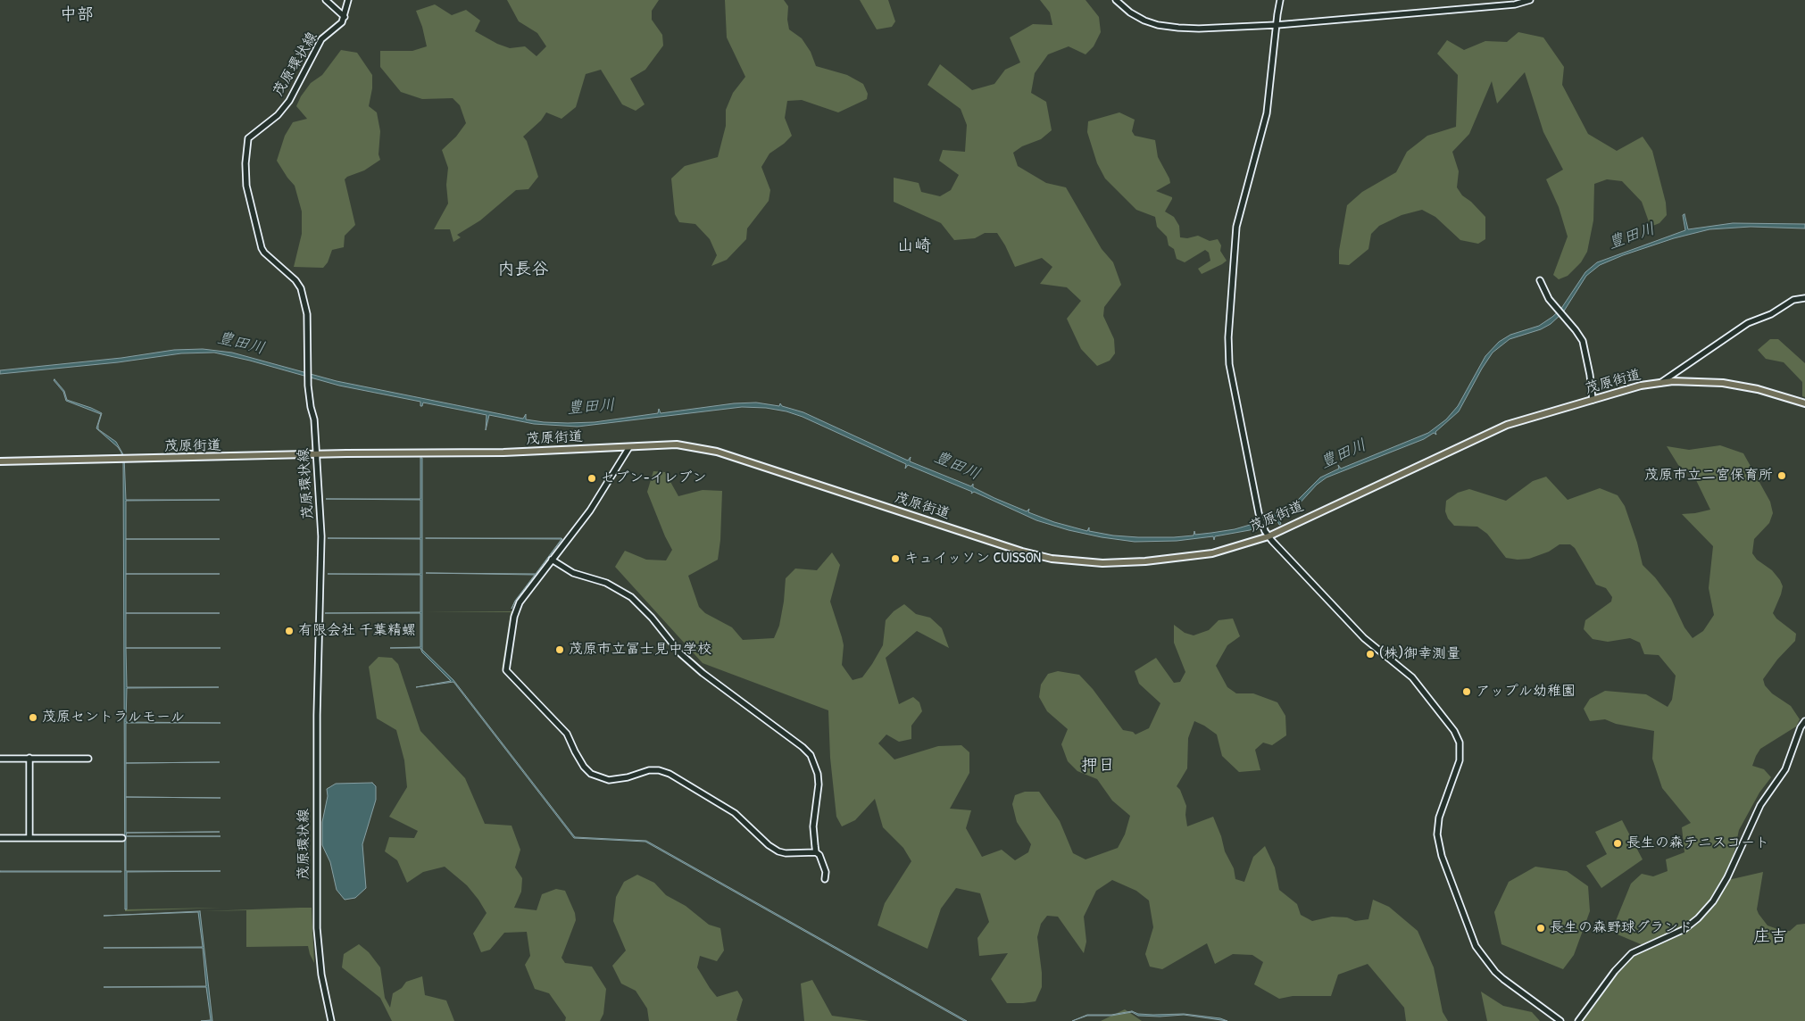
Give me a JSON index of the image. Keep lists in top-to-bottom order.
{
  "streets": {
    "main road": ["茂原街道"],
    "street": ["茂原環状線"]
  },
  "crossings": [
    ["茂原環状線", "茂原街道"]
  ],
  "districts": [
    "中部",
    "山崎",
    "内長谷",
    "押日",
    "庄吉"
  ],
  "water": ["豊田川"],
  "places": [
    "茂原市立二宮保育所",
    "セブン-イレブン",
    "キュイッソン CUISSON",
    "有限会社 千葉精螺",
    "茂原市立冨士見中学校",
    "(株)御幸測量",
    "アップル幼稚園",
    "茂原セントラルモール",
    "長生の森テニスコート",
    "長生の森野球グランド"
  ]
}
